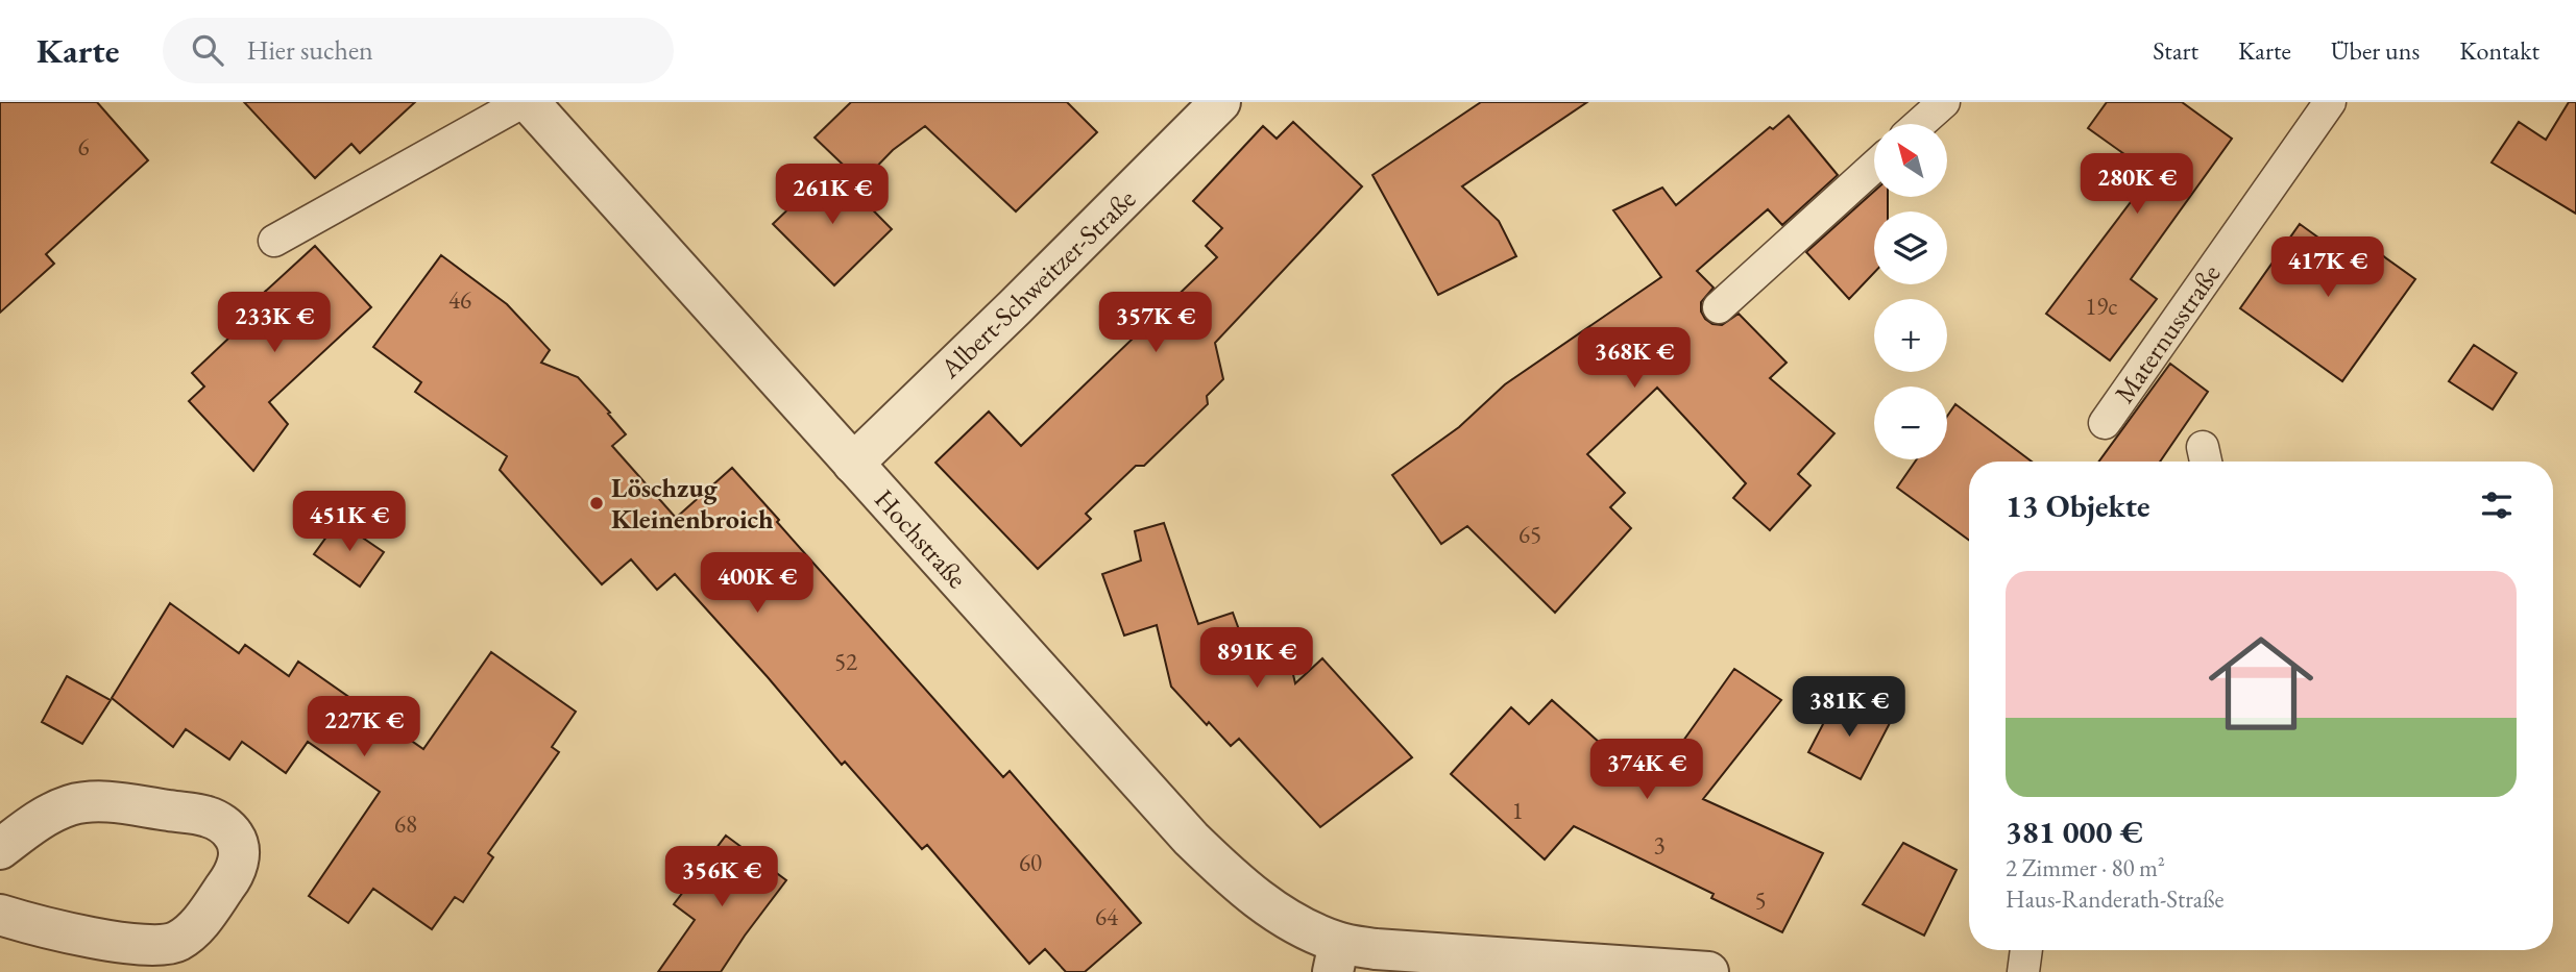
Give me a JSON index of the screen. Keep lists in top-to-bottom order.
{
  "streets": {
    "street": ["Albert-Schweitzer-Straße", "Hochstraße"],
    "lane": ["Maternusstraße"]
  },
  "crossings": [
    ["Albert-Schweitzer-Straße", "Hochstraße"]
  ],
  "places": ["Löschzug Kleinenbroich"],
  "house_numbers": [
    "6",
    "46",
    "19c",
    "65",
    "52",
    "1",
    "68",
    "3",
    "60",
    "5",
    "64"
  ],
  "north": "top left",
  "page": {
    "header": "Karte",
    "search": "Hier suchen",
    "nav": [
      "Start",
      "Karte",
      "Über uns",
      "Kontakt"
    ],
    "map_buttons": ["+", "−"],
    "price": [
      "280K €",
      "261K €",
      "417K €",
      "233K €",
      "357K €",
      "368K €",
      "451K €",
      "400K €",
      "891K €",
      "381K €",
      "227K €",
      "374K €",
      "356K €"
    ],
    "heading": "13 Objekte",
    "list": [
      {
        "name": "381 000 €",
        "note": "2 Zimmer · 80 m² · Haus-Randerath-Straße"
      }
    ]
  }
}
